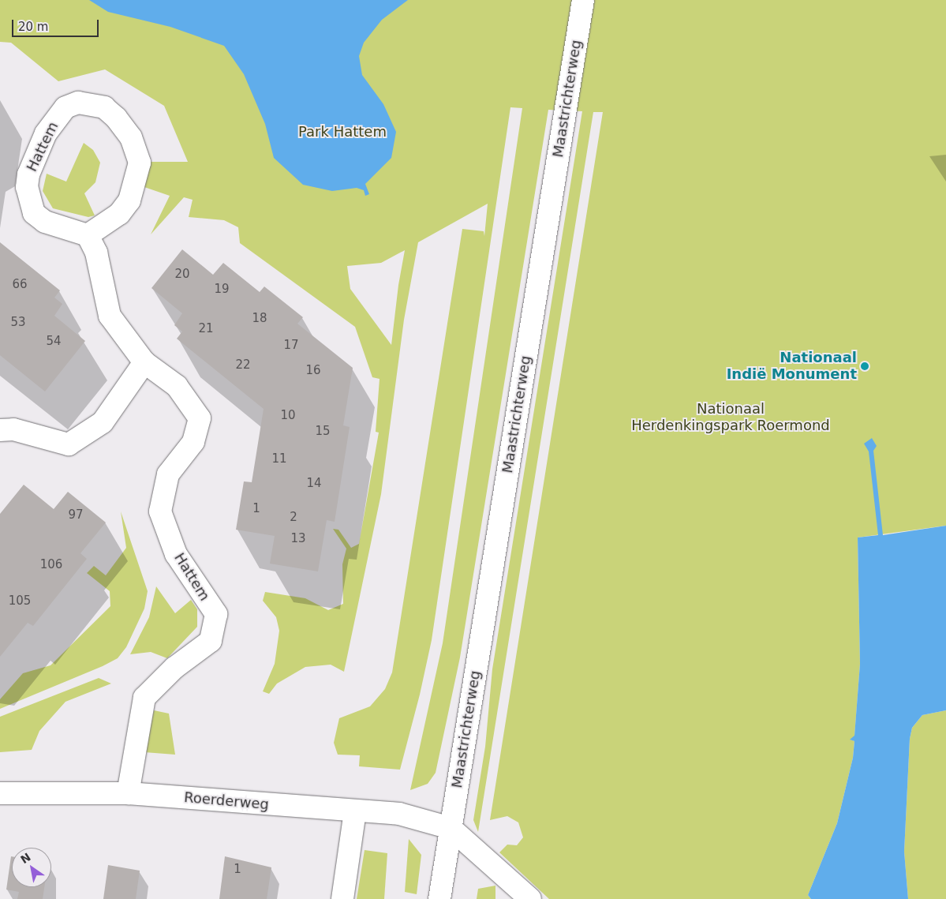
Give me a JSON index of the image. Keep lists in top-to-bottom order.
{
  "streets": {
    "street": ["Maastrichterweg", "Hattem", "Roerderweg"]
  },
  "crossings": [
    ["Maastrichterweg", "Roerderweg"],
    ["Hattem", "Roerderweg"]
  ],
  "parks": ["Park Hattem", "Nationaal Herdenkingspark Roermond"],
  "places": ["Nationaal Indië Monument"],
  "house_numbers": [
    "20",
    "66",
    "19",
    "18",
    "53",
    "21",
    "54",
    "17",
    "22",
    "16",
    "10",
    "15",
    "11",
    "14",
    "1",
    "97",
    "2",
    "13",
    "106",
    "105",
    "1"
  ],
  "scale_bar": "20 m",
  "north": "top left"
}
